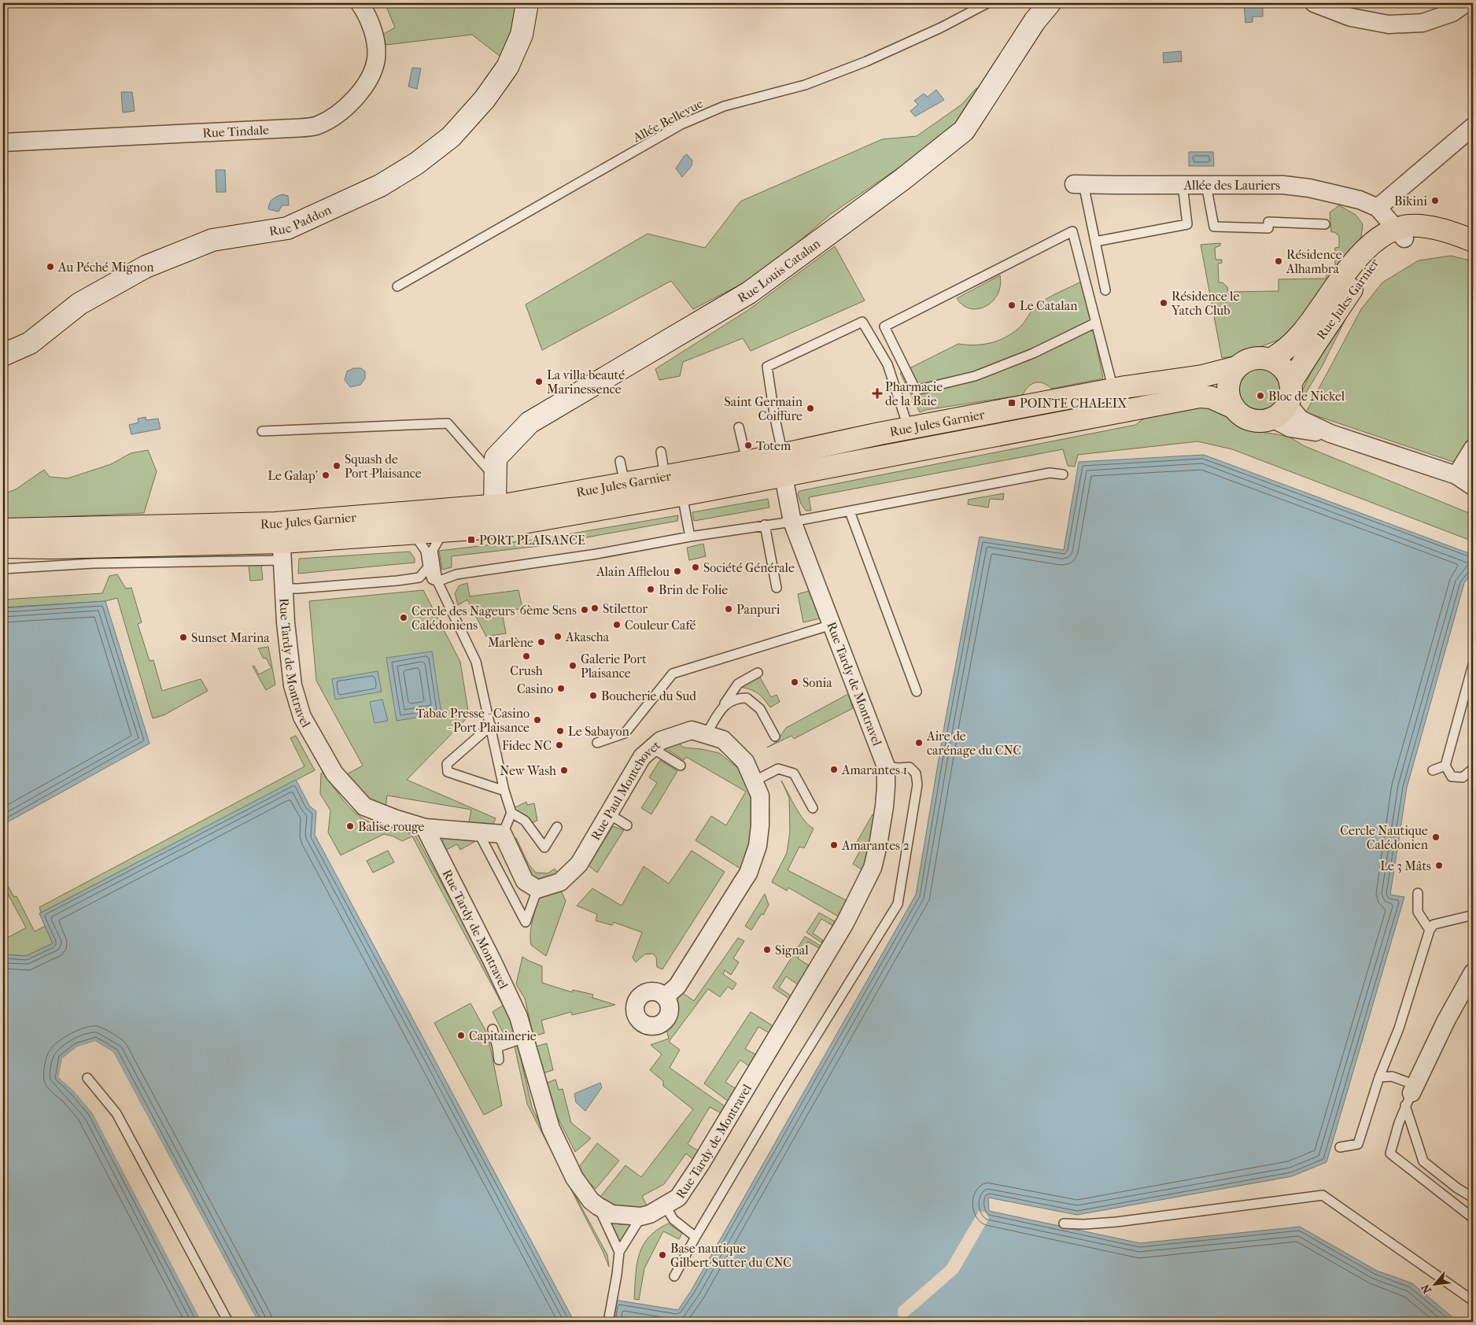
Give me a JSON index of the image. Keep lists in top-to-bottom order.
{
  "streets": {
    "main road": ["Rue Jules Garnier"],
    "street": [
      "Rue Tindale",
      "Allée des Lauriers",
      "Rue Paddon",
      "Rue Louis Catalan",
      "Rue Tardy de Montravel",
      "Rue Paul Montchovet"
    ],
    "lane": ["Allée Bellevue"]
  },
  "crossings": [
    ["Allée des Lauriers", "Rue Jules Garnier"],
    ["Rue Louis Catalan", "Rue Jules Garnier"],
    ["Rue Jules Garnier", "Rue Tardy de Montravel"]
  ],
  "places": {
    "other": [
      "Bikini",
      "Résidence Alhambra",
      "Au Péché Mignon",
      "Résidence le Yatch Club",
      "Le Catalan",
      "La villa beauté Marinessence",
      "Bloc de Nickel",
      "Saint Germain Coiffure",
      "Totem",
      "Squash de Port-Plaisance",
      "Le Galap'",
      "Société Générale",
      "Alain Afflelou",
      "Brin de Folie",
      "Stilettor",
      "Panpuri",
      "6ème Sens",
      "Cercle des Nageurs Calédoniens",
      "Couleur Café",
      "Akascha",
      "Sunset Marina",
      "Marlène",
      "Crush",
      "Galerie Port Plaisance",
      "Sonia",
      "Casino",
      "Boucherie du Sud",
      "Tabac Presse - Casino - Port Plaisance",
      "Le Sabayon",
      "Aire de carénage du CNC",
      "Fidec NC",
      "Amarantes 1",
      "New Wash",
      "Balise rouge",
      "Cercle Nautique Calédonien",
      "Amarantes 2",
      "Le 3 Mâts",
      "Signal",
      "Capitainerie",
      "Base nautique Gilbert Sutter du CNC"
    ],
    "health": ["Pharmacie de la Baie"],
    "transit": ["POINTE CHALEIX", "PORT PLAISANCE"]
  },
  "north": "bottom left"
}
